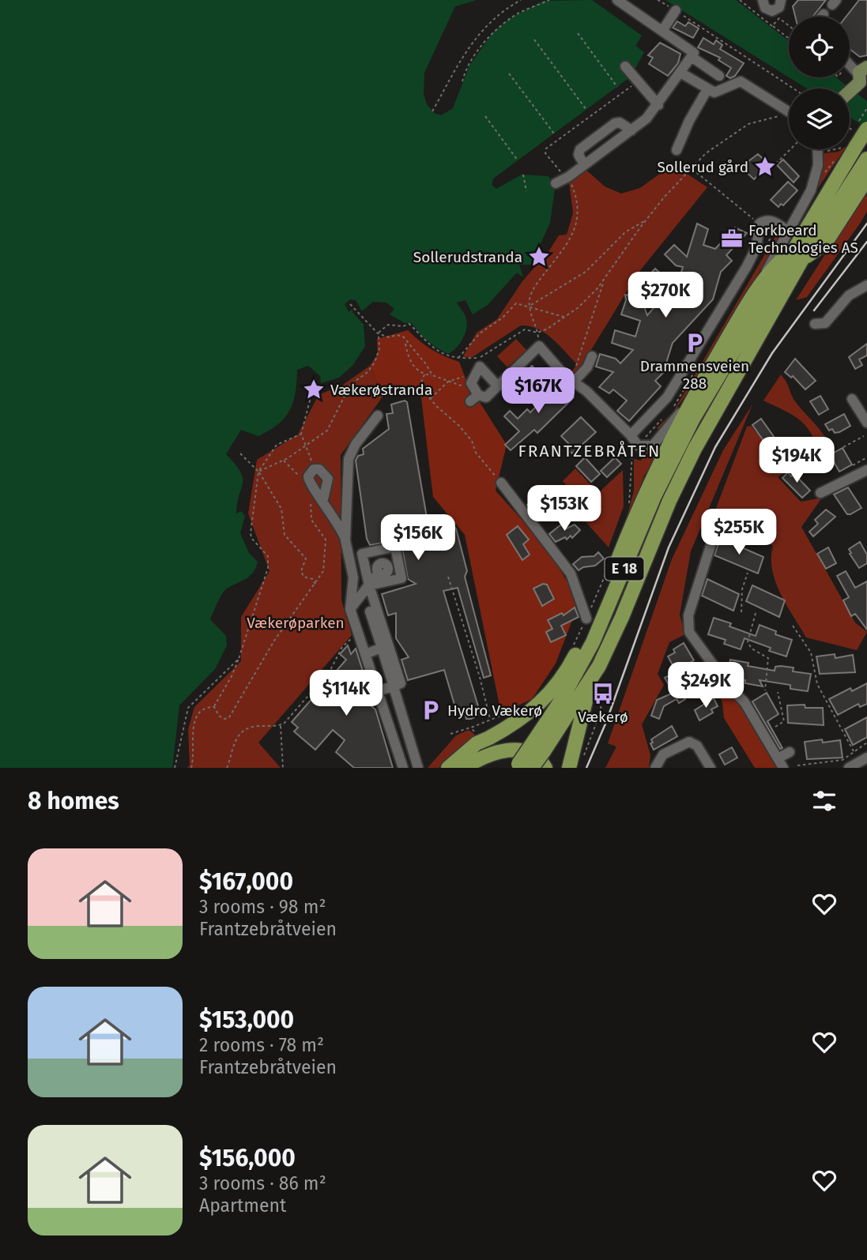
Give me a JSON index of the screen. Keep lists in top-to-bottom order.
{
  "streets": {
    "highway": ["E 18"]
  },
  "districts": ["FRANTZEBRÅTEN"],
  "parks": ["Vækerøparken"],
  "places": {
    "place": ["Sollerud gård", "Sollerudstranda", "Vækerøstranda"],
    "office": ["Forkbeard Technologies AS"],
    "parking": ["Drammensveien 288", "Hydro Vækerø"],
    "bus stop": ["Vækerø"]
  },
  "page": {
    "price": [
      "$270K",
      "$167K",
      "$194K",
      "$153K",
      "$255K",
      "$156K",
      "$249K",
      "$114K"
    ],
    "heading": "8 homes",
    "list": [
      {
        "name": "$167,000",
        "note": "3 rooms · 98 m² · Frantzebråtveien"
      },
      {
        "name": "$153,000",
        "note": "2 rooms · 78 m² · Frantzebråtveien"
      },
      {
        "name": "$156,000",
        "note": "3 rooms · 86 m² · Apartment"
      }
    ]
  }
}
